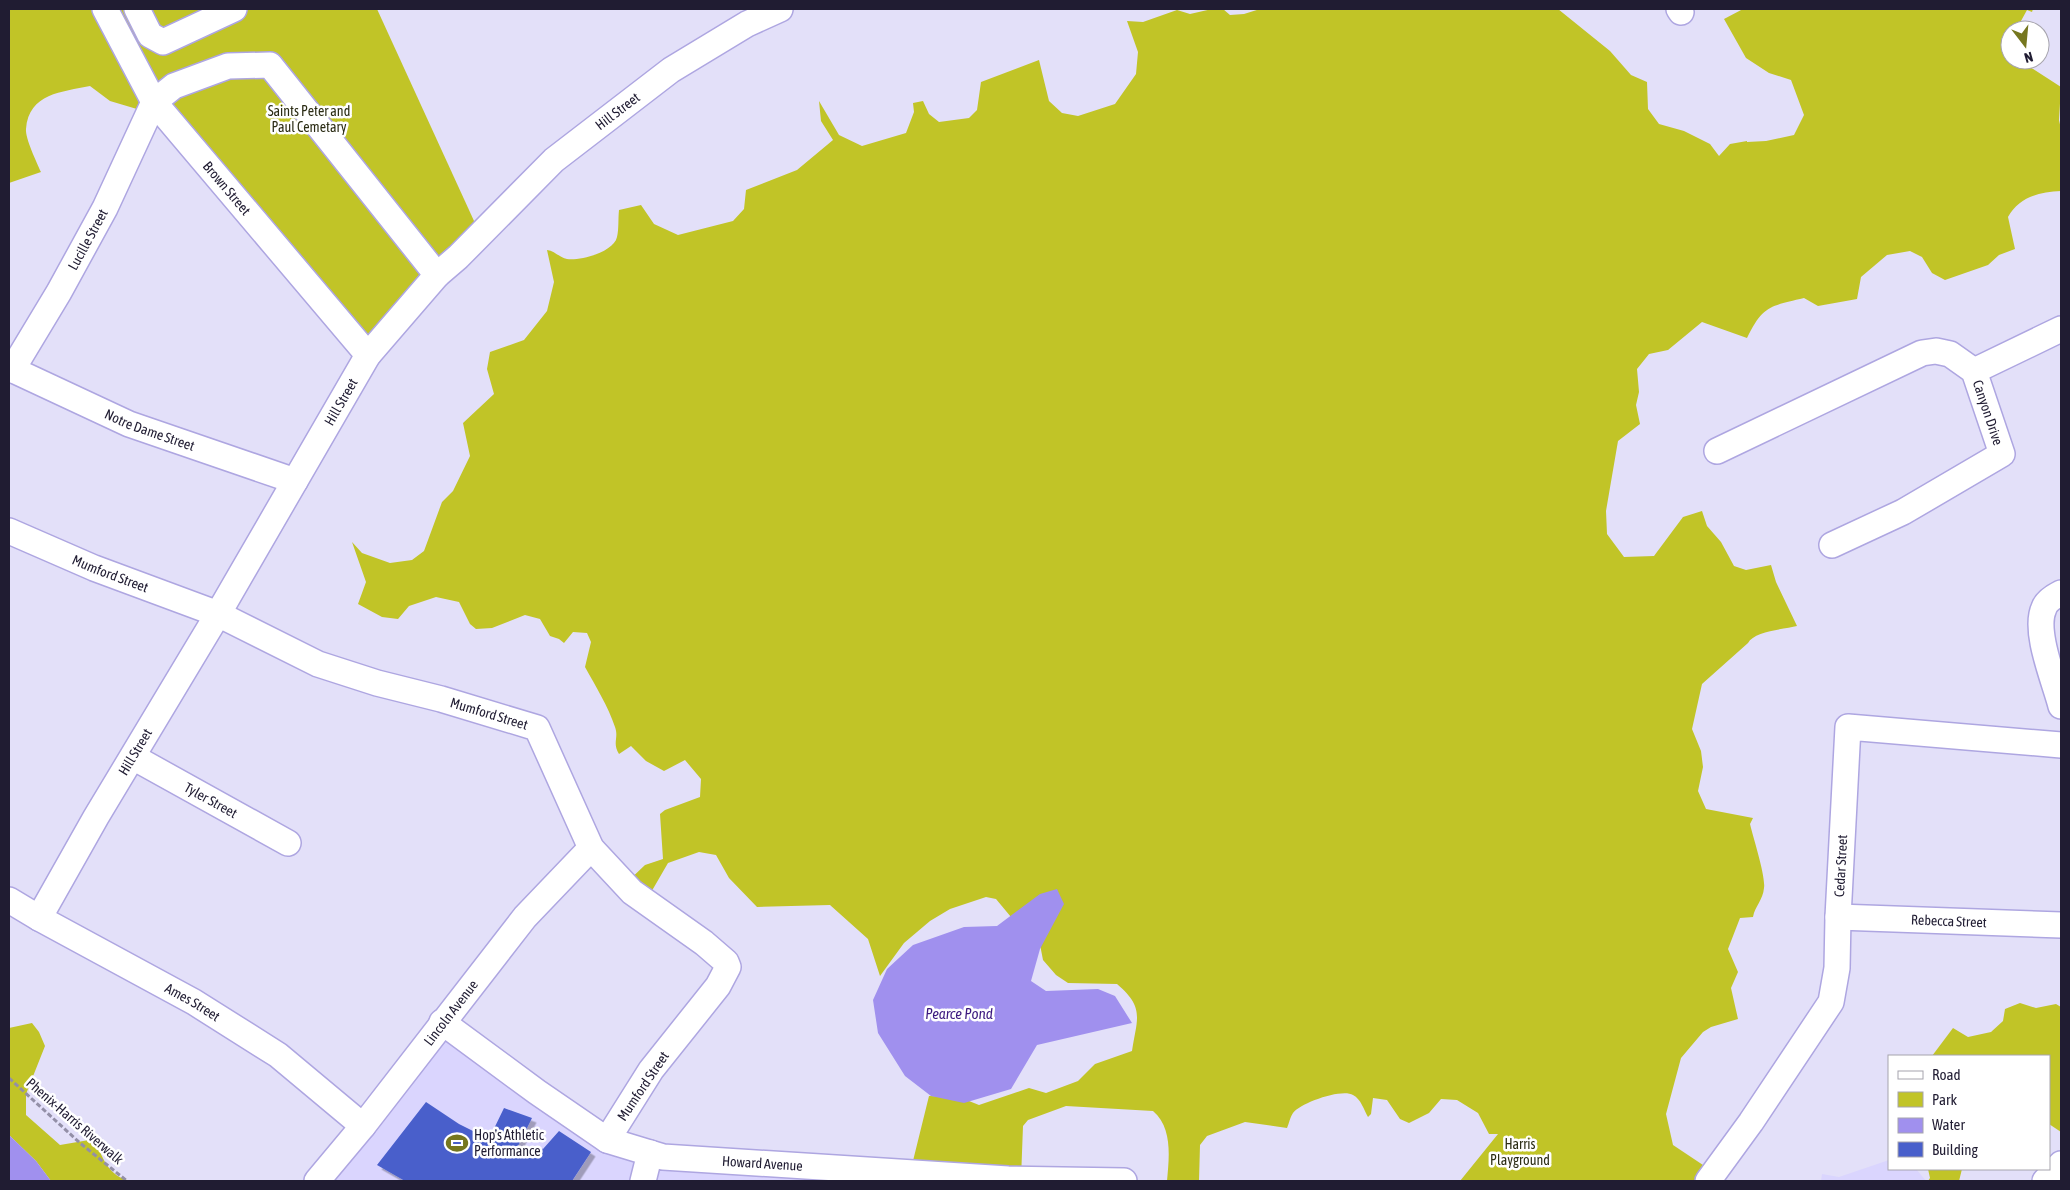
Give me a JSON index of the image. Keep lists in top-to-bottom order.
{
  "streets": {
    "street": [
      "Hill Street",
      "Brown Street",
      "Lucille Street",
      "Canyon Drive",
      "Notre Dame Street",
      "Mumford Street",
      "Tyler Street",
      "Cedar Street",
      "Rebecca Street",
      "Ames Street",
      "Lincoln Avenue",
      "Howard Avenue"
    ],
    "path": ["Phenix-Harris Riverwalk"]
  },
  "crossings": [
    ["Hill Street", "Brown Street"],
    ["Hill Street", "Notre Dame Street"],
    ["Hill Street", "Mumford Street"],
    ["Hill Street", "Tyler Street"],
    ["Hill Street", "Ames Street"],
    ["Brown Street", "Lucille Street"],
    ["Lucille Street", "Notre Dame Street"],
    ["Mumford Street", "Lincoln Avenue"],
    ["Mumford Street", "Howard Avenue"],
    ["Cedar Street", "Rebecca Street"],
    ["Ames Street", "Lincoln Avenue"],
    ["Lincoln Avenue", "Howard Avenue"]
  ],
  "water": ["Pearce Pond"],
  "parks": ["Saints Peter and Paul Cemetary", "Harris Playground"],
  "places": {
    "sports": ["Hop's Athletic Performance"]
  },
  "legend": [
    "Road",
    "Park",
    "Water",
    "Building"
  ],
  "north": "bottom"
}
